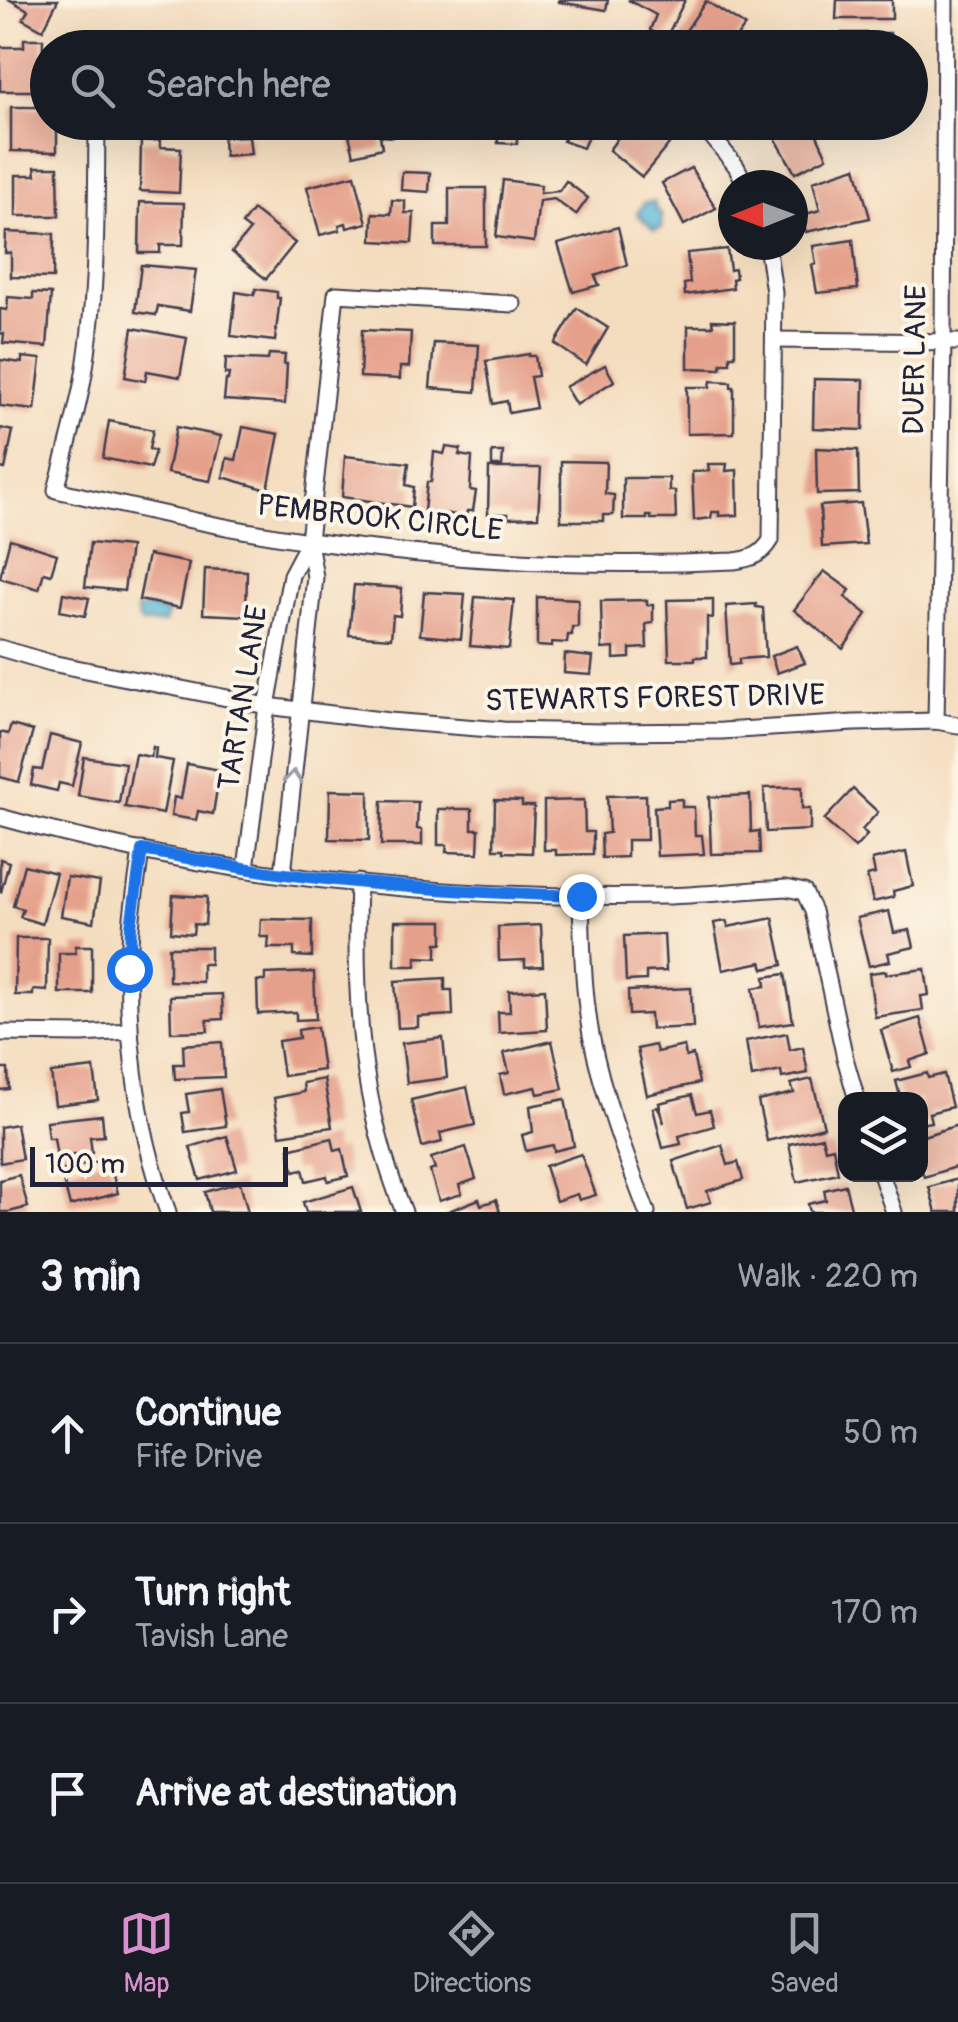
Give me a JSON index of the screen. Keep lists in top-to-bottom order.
{
  "streets": {
    "street": [
      "DUER LANE",
      "PEMBROOK CIRCLE",
      "TARTAN LANE",
      "STEWARTS FOREST DRIVE"
    ]
  },
  "crossings": [
    ["DUER LANE", "STEWARTS FOREST DRIVE"],
    ["PEMBROOK CIRCLE", "TARTAN LANE"],
    ["TARTAN LANE", "STEWARTS FOREST DRIVE"]
  ],
  "scale_bar": "100 m",
  "north": "left",
  "page": {
    "search": "Search here",
    "scale": "100 m",
    "heading": ["3 min", "Walk · 220 m"],
    "list": [
      ["Continue", "Fife Drive", "50 m"],
      ["Turn right", "Tavish Lane", "170 m"],
      "Arrive at destination"
    ],
    "nav": ["Map", "Directions", "Saved"]
  }
}
